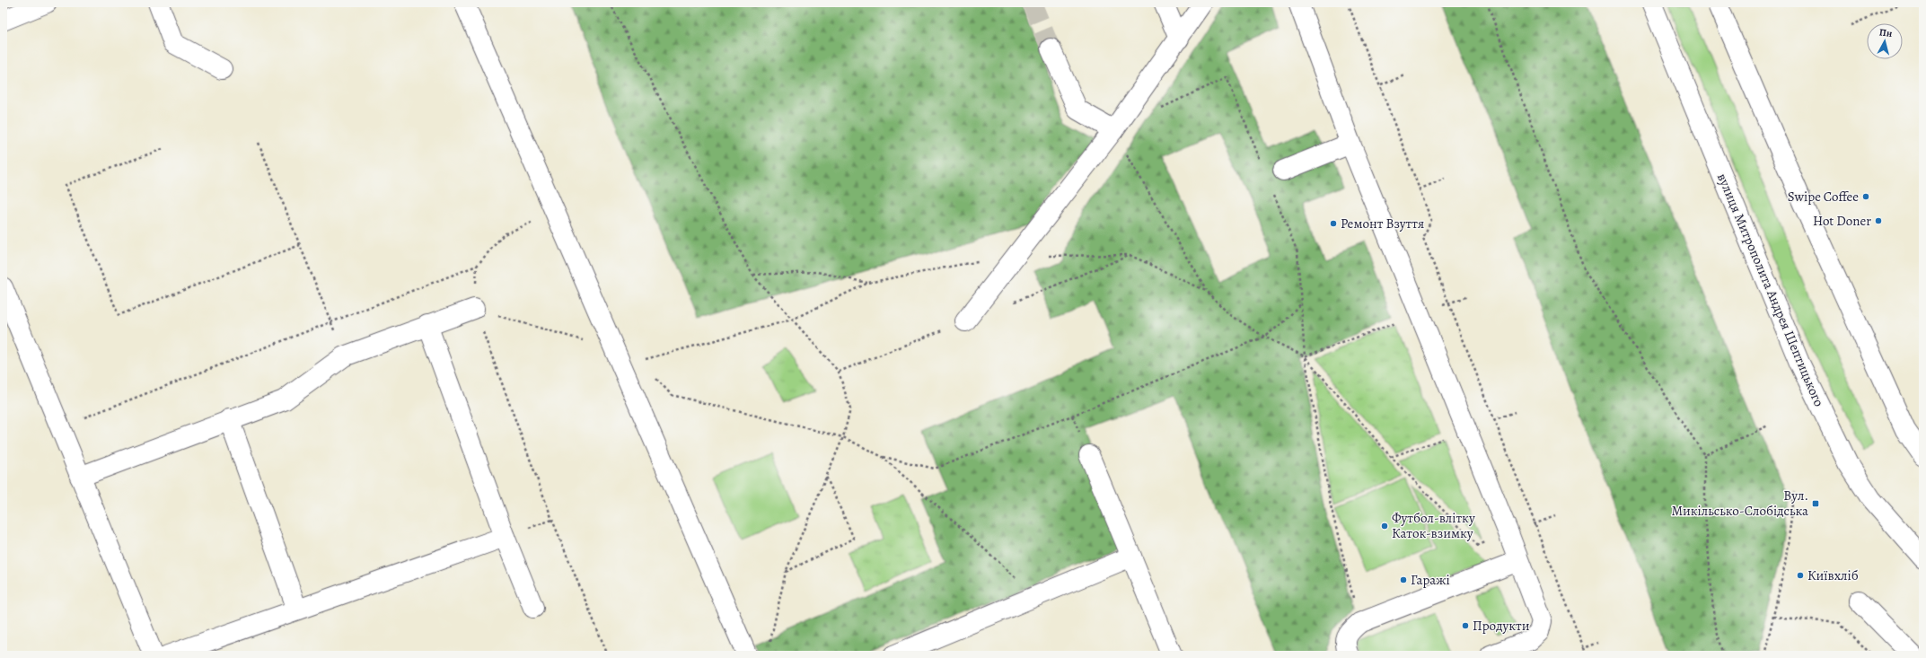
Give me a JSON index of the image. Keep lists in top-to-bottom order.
{
  "streets": {
    "main road": ["вулиця Митрополита Андрея Шептицького"]
  },
  "places": {
    "other": [
      "Swipe Coffee",
      "Hot Doner",
      "Ремонт Взуття",
      "Футбол-влітку Каток-взимку",
      "Київхліб",
      "Гаражі",
      "Продукти"
    ],
    "transit": ["Вул. Микільсько-Слобідська"]
  },
  "north": "top"
}
